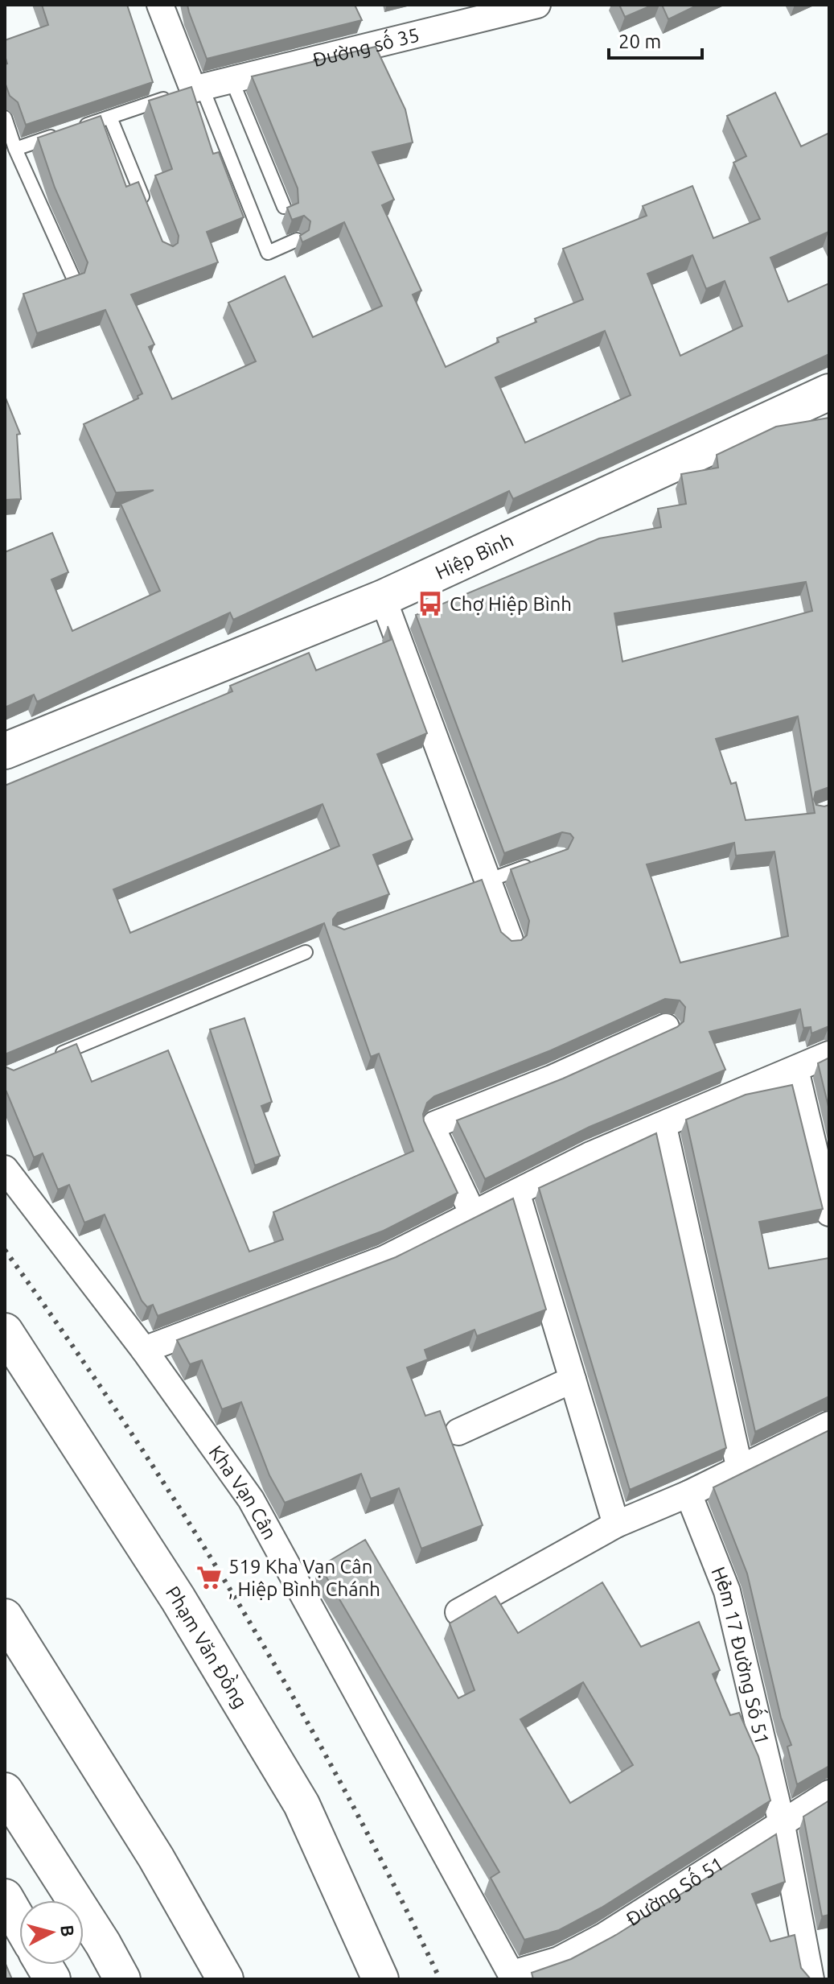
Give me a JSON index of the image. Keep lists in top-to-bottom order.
{
  "streets": {
    "main road": ["Hiệp Bình", "Phạm Văn Đồng"],
    "street": [
      "Đường số 35",
      "Kha Vạn Cân",
      "Hẻm 17 Đường Số 51",
      "Đường Số 51"
    ]
  },
  "crossings": [
    ["Kha Vạn Cân", "Đường Số 51"],
    ["Hẻm 17 Đường Số 51", "Đường Số 51"]
  ],
  "places": {
    "bus stop": ["Chợ Hiệp Bình"],
    "supermarket": ["519 Kha Vạn Cân , Hiệp Bình Chánh"]
  },
  "scale_bar": "20 m",
  "north": "right"
}
